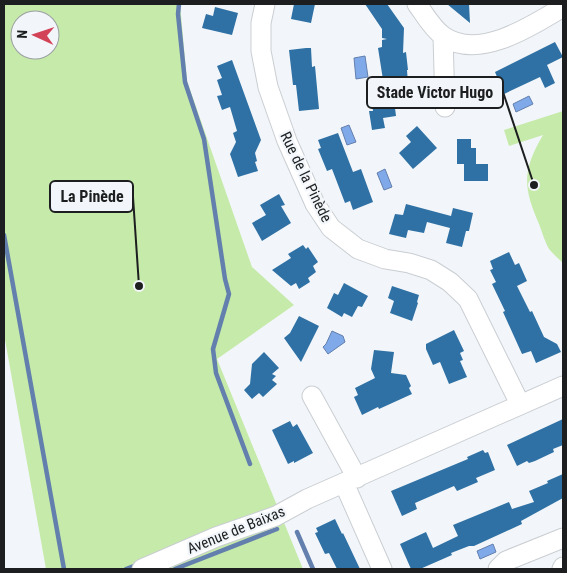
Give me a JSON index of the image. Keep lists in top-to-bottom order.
{
  "streets": {
    "street": ["Rue de la Pinède", "Avenue de Baixas"]
  },
  "crossings": [
    ["Rue de la Pinède", "Avenue de Baixas"]
  ],
  "places": ["Stade Victor Hugo", "La Pinède"],
  "north": "left"
}
